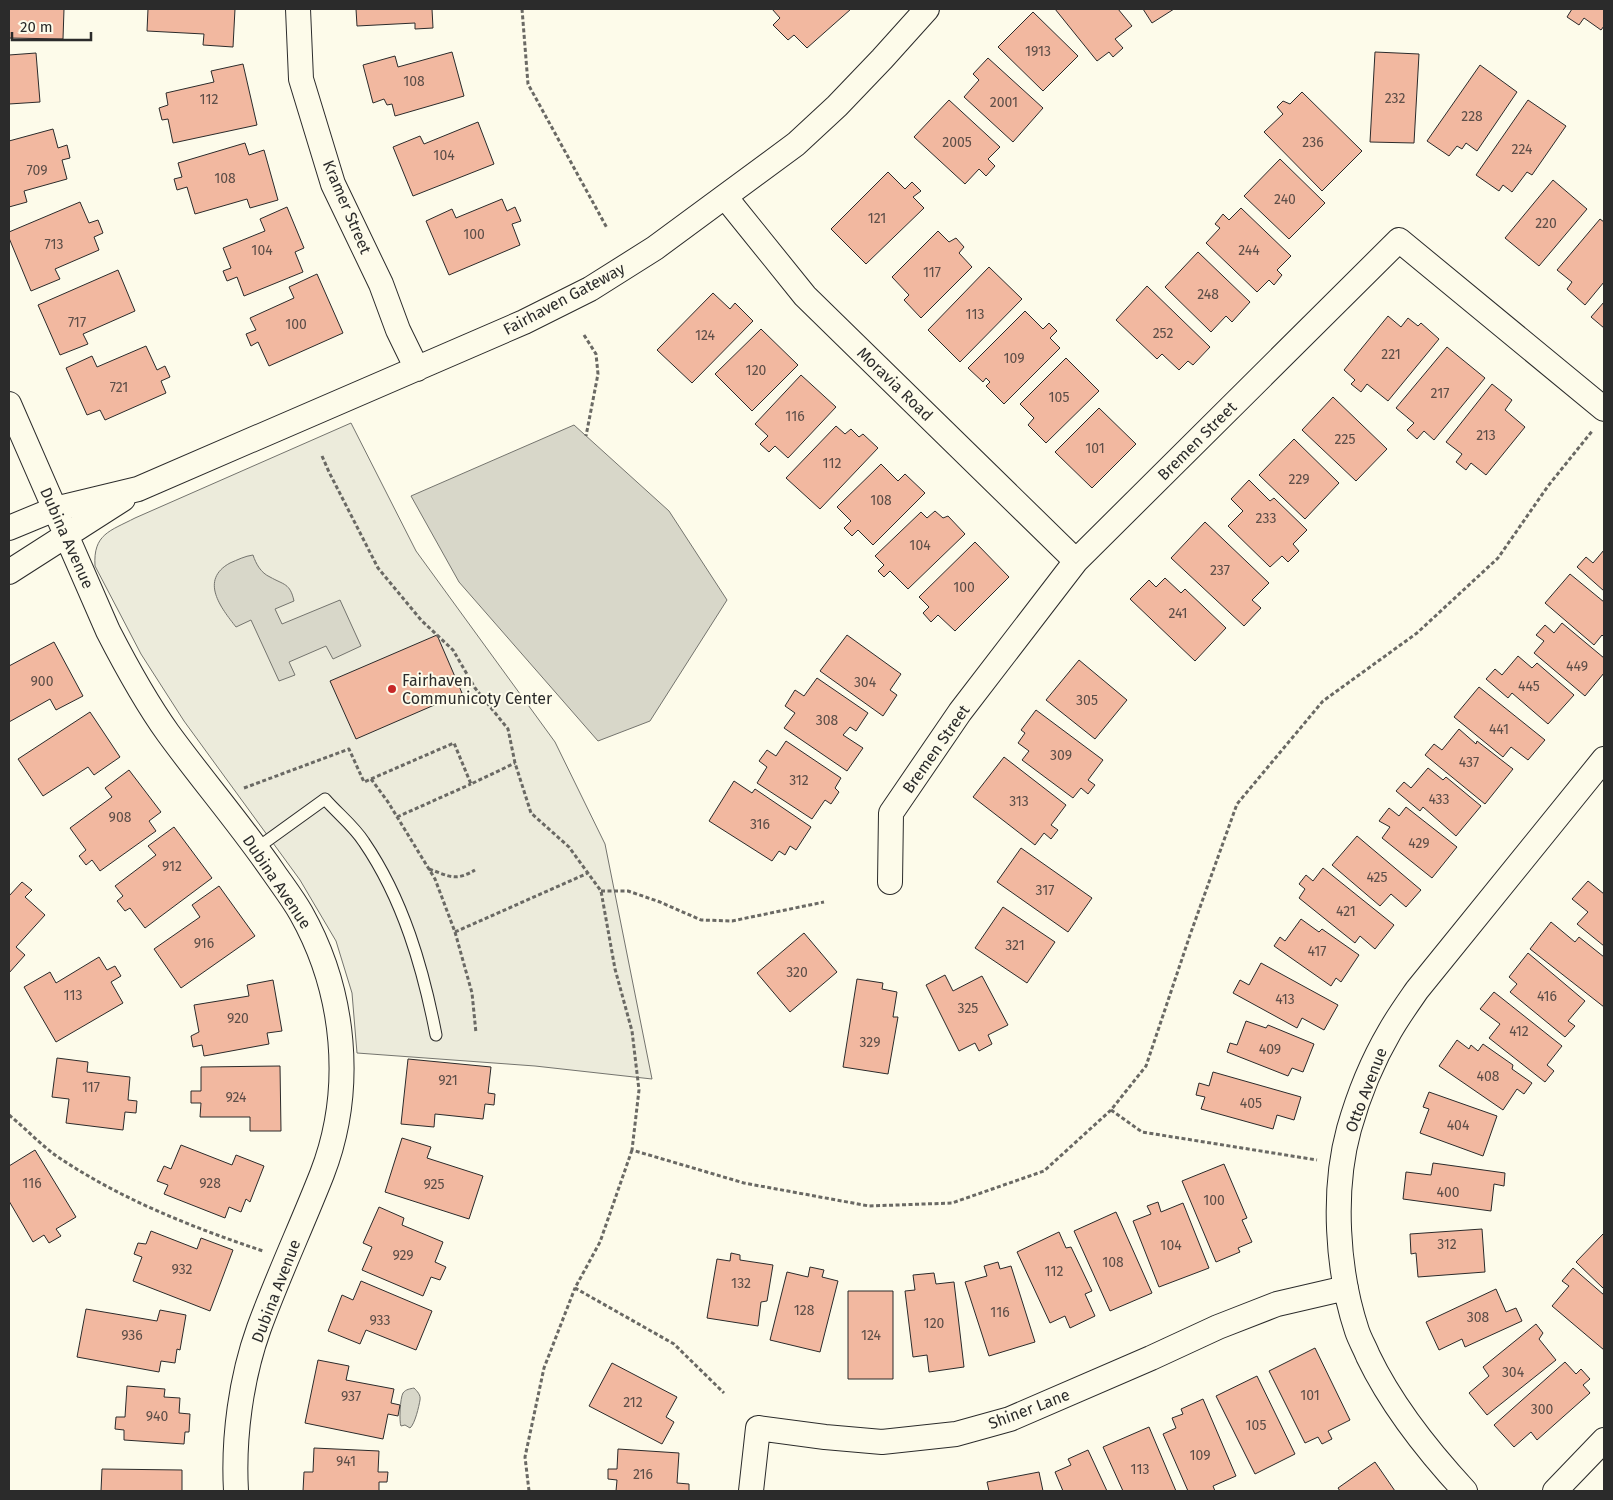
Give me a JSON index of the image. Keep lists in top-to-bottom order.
{
  "streets": {
    "street": [
      "Kramer Street",
      "Fairhaven Gateway",
      "Moravia Road",
      "Bremen Street",
      "Dubina Avenue",
      "Otto Avenue",
      "Shiner Lane"
    ]
  },
  "crossings": [
    ["Kramer Street", "Fairhaven Gateway"],
    ["Fairhaven Gateway", "Moravia Road"],
    ["Fairhaven Gateway", "Dubina Avenue"],
    ["Moravia Road", "Bremen Street"],
    ["Otto Avenue", "Shiner Lane"]
  ],
  "places": ["Fairhaven Communicoty Center"],
  "house_numbers": [
    "1913",
    "108",
    "232",
    "112",
    "2001",
    "228",
    "2005",
    "236",
    "224",
    "104",
    "709",
    "108",
    "240",
    "121",
    "220",
    "100",
    "713",
    "104",
    "244",
    "117",
    "248",
    "113",
    "717",
    "100",
    "252",
    "124",
    "221",
    "109",
    "120",
    "721",
    "217",
    "105",
    "116",
    "213",
    "225",
    "101",
    "112",
    "229",
    "108",
    "233",
    "104",
    "237",
    "100",
    "241",
    "449",
    "900",
    "304",
    "445",
    "305",
    "308",
    "441",
    "309",
    "437",
    "312",
    "433",
    "313",
    "908",
    "316",
    "429",
    "912",
    "425",
    "317",
    "421",
    "916",
    "321",
    "417",
    "320",
    "113",
    "416",
    "413",
    "325",
    "920",
    "412",
    "329",
    "409",
    "408",
    "921",
    "117",
    "924",
    "405",
    "404",
    "116",
    "928",
    "925",
    "400",
    "100",
    "312",
    "104",
    "929",
    "108",
    "932",
    "112",
    "132",
    "128",
    "116",
    "308",
    "933",
    "120",
    "936",
    "124",
    "304",
    "101",
    "937",
    "212",
    "300",
    "940",
    "105",
    "109",
    "941",
    "113",
    "216"
  ],
  "scale_bar": "20 m"
}
